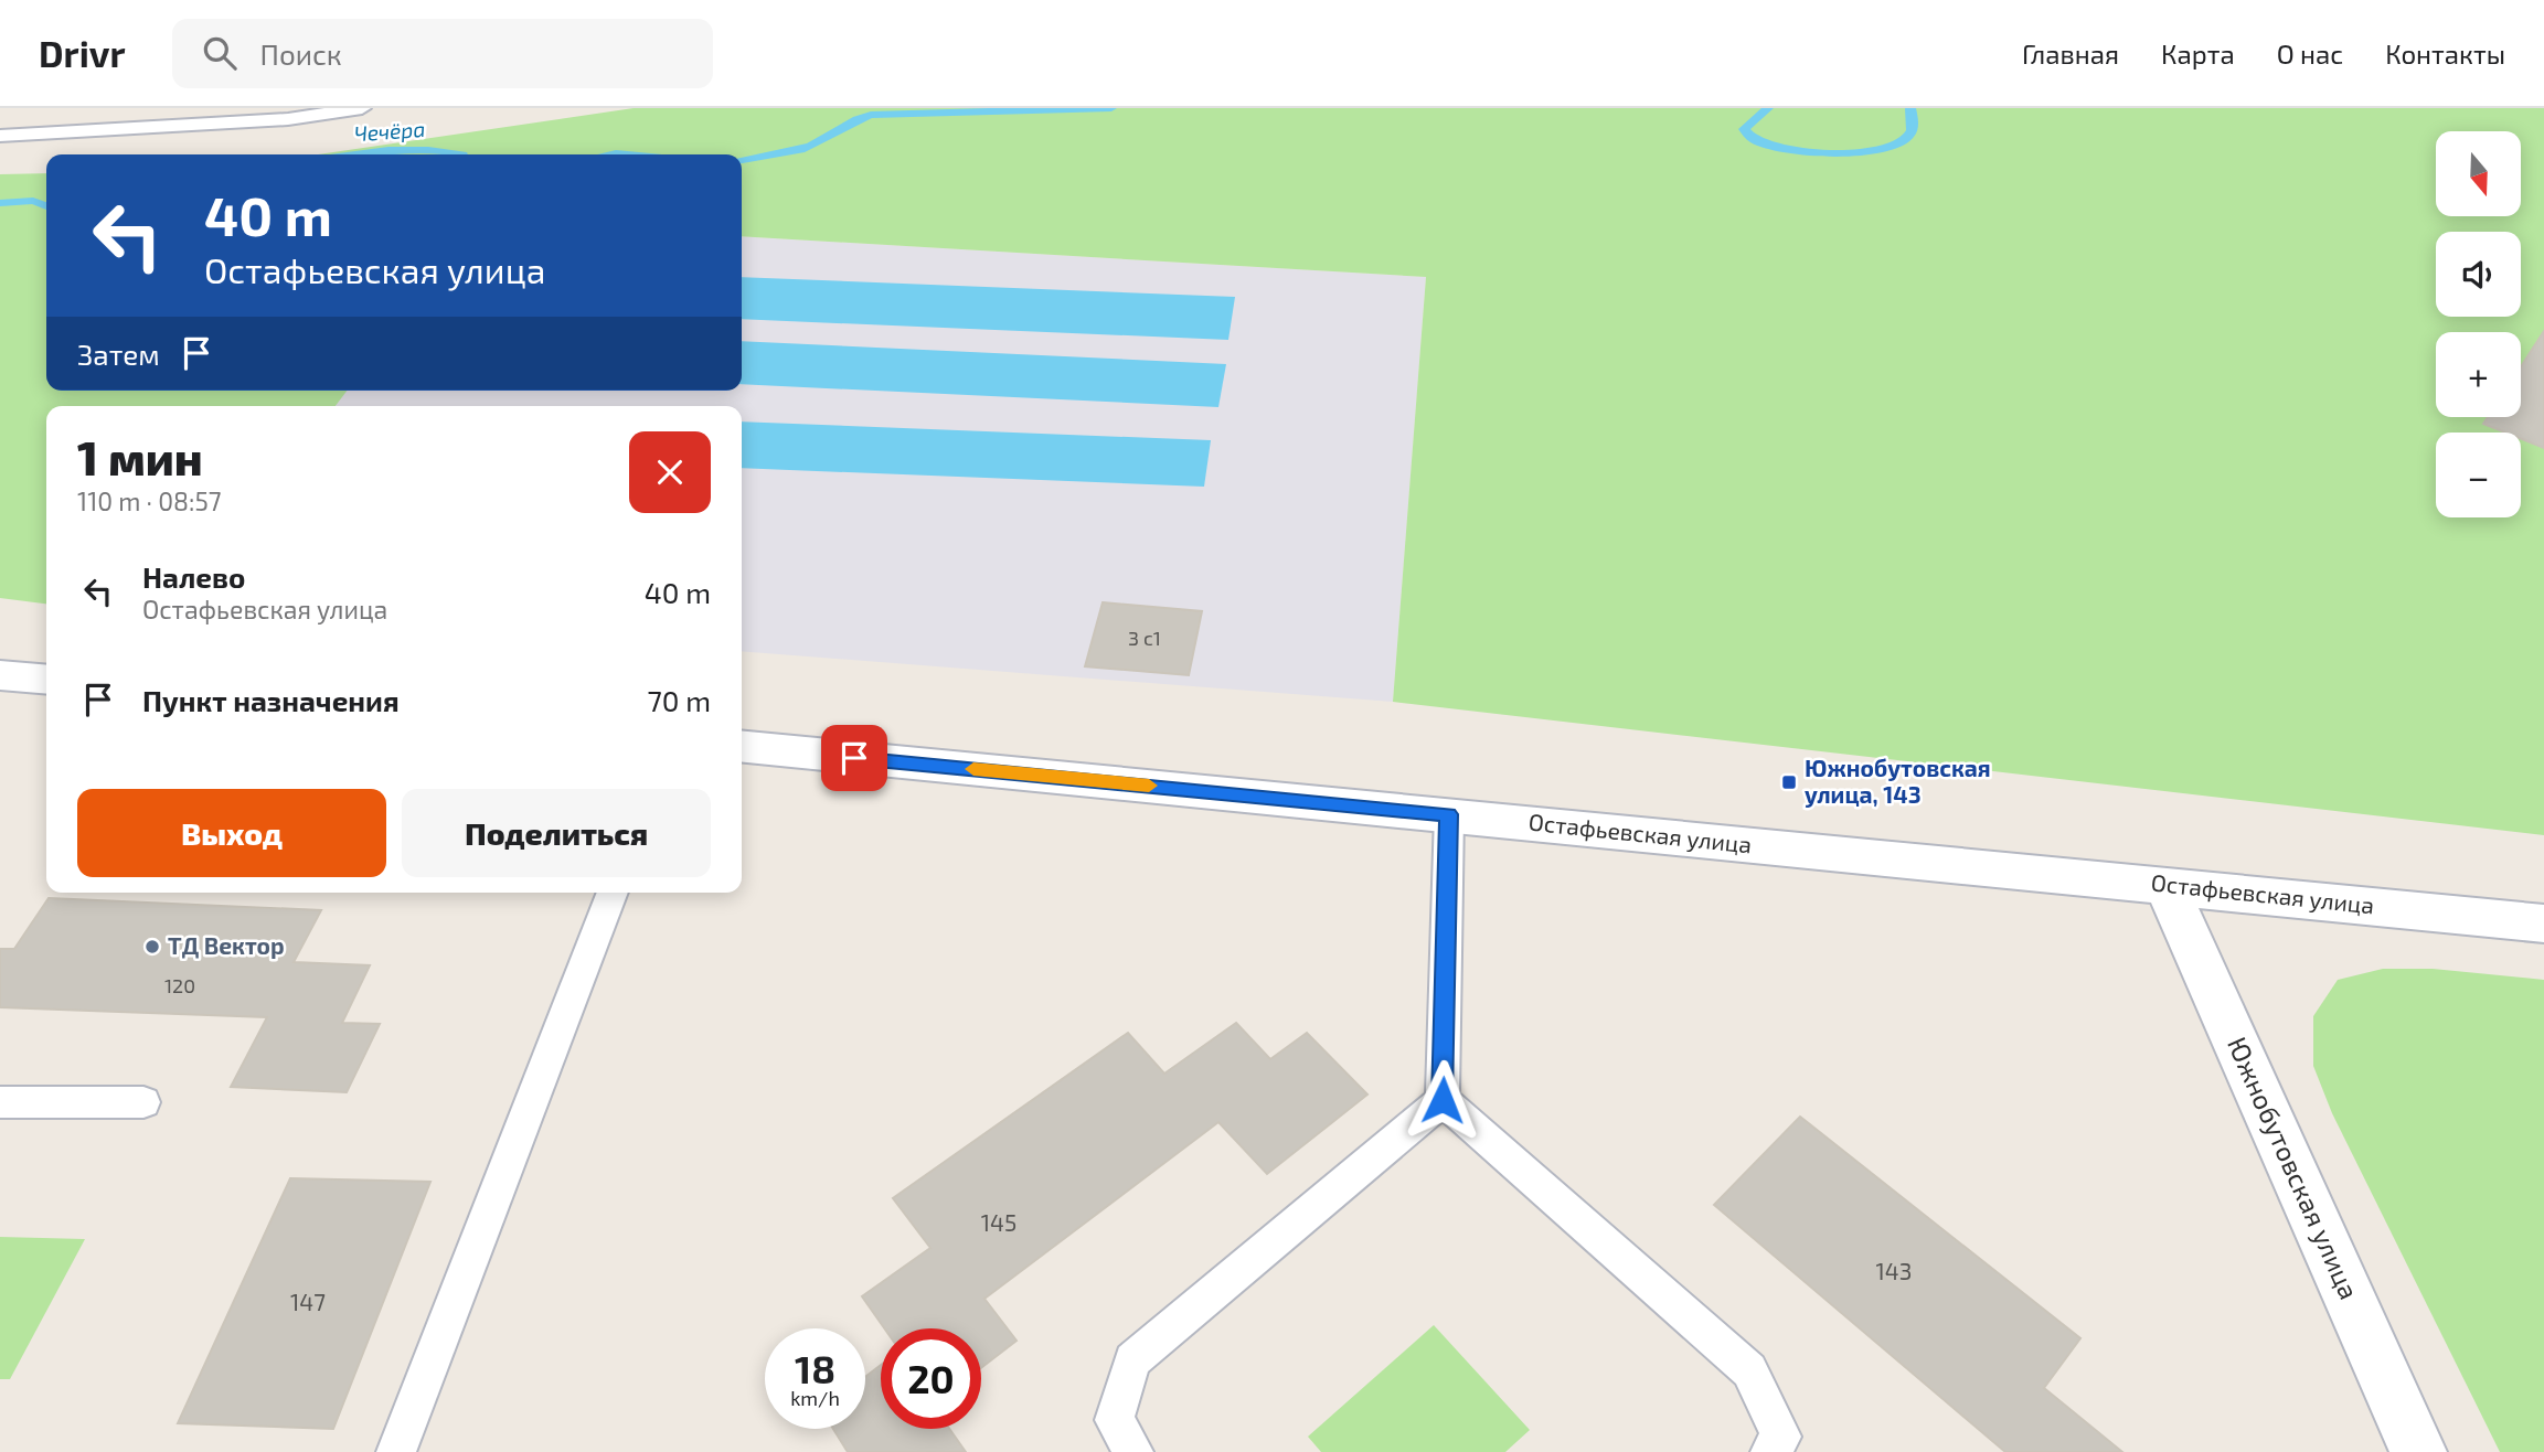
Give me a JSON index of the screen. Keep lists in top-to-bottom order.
{
  "streets": {
    "street": ["Остафьевская улица", "Южнобутовская улица"]
  },
  "crossings": [
    ["Остафьевская улица", "Южнобутовская улица"]
  ],
  "water": ["Чечёра"],
  "places": {
    "transit": ["Южнобутовская улица, 143"],
    "other": ["ТД Вектор"]
  },
  "house_numbers": [
    "3 с1",
    "120",
    "145",
    "143",
    "147"
  ],
  "north": "bottom",
  "page": {
    "header": "Drivr",
    "search": "Поиск",
    "nav": [
      "Главная",
      "Карта",
      "О нас",
      "Контакты"
    ],
    "map_buttons": ["+", "−"],
    "turn": ["40 m", "Остафьевская улица"],
    "then": "Затем",
    "heading": ["1 мин", "110 m · 08:57"],
    "list": [
      {
        "name": "Налево",
        "note": "Остафьевская улица",
        "value": "40 m"
      },
      {
        "name": "Пункт назначения",
        "value": "70 m"
      }
    ],
    "buttons": ["Выход", "Поделиться"],
    "speed": "18 km/h",
    "limit": "20"
  }
}
